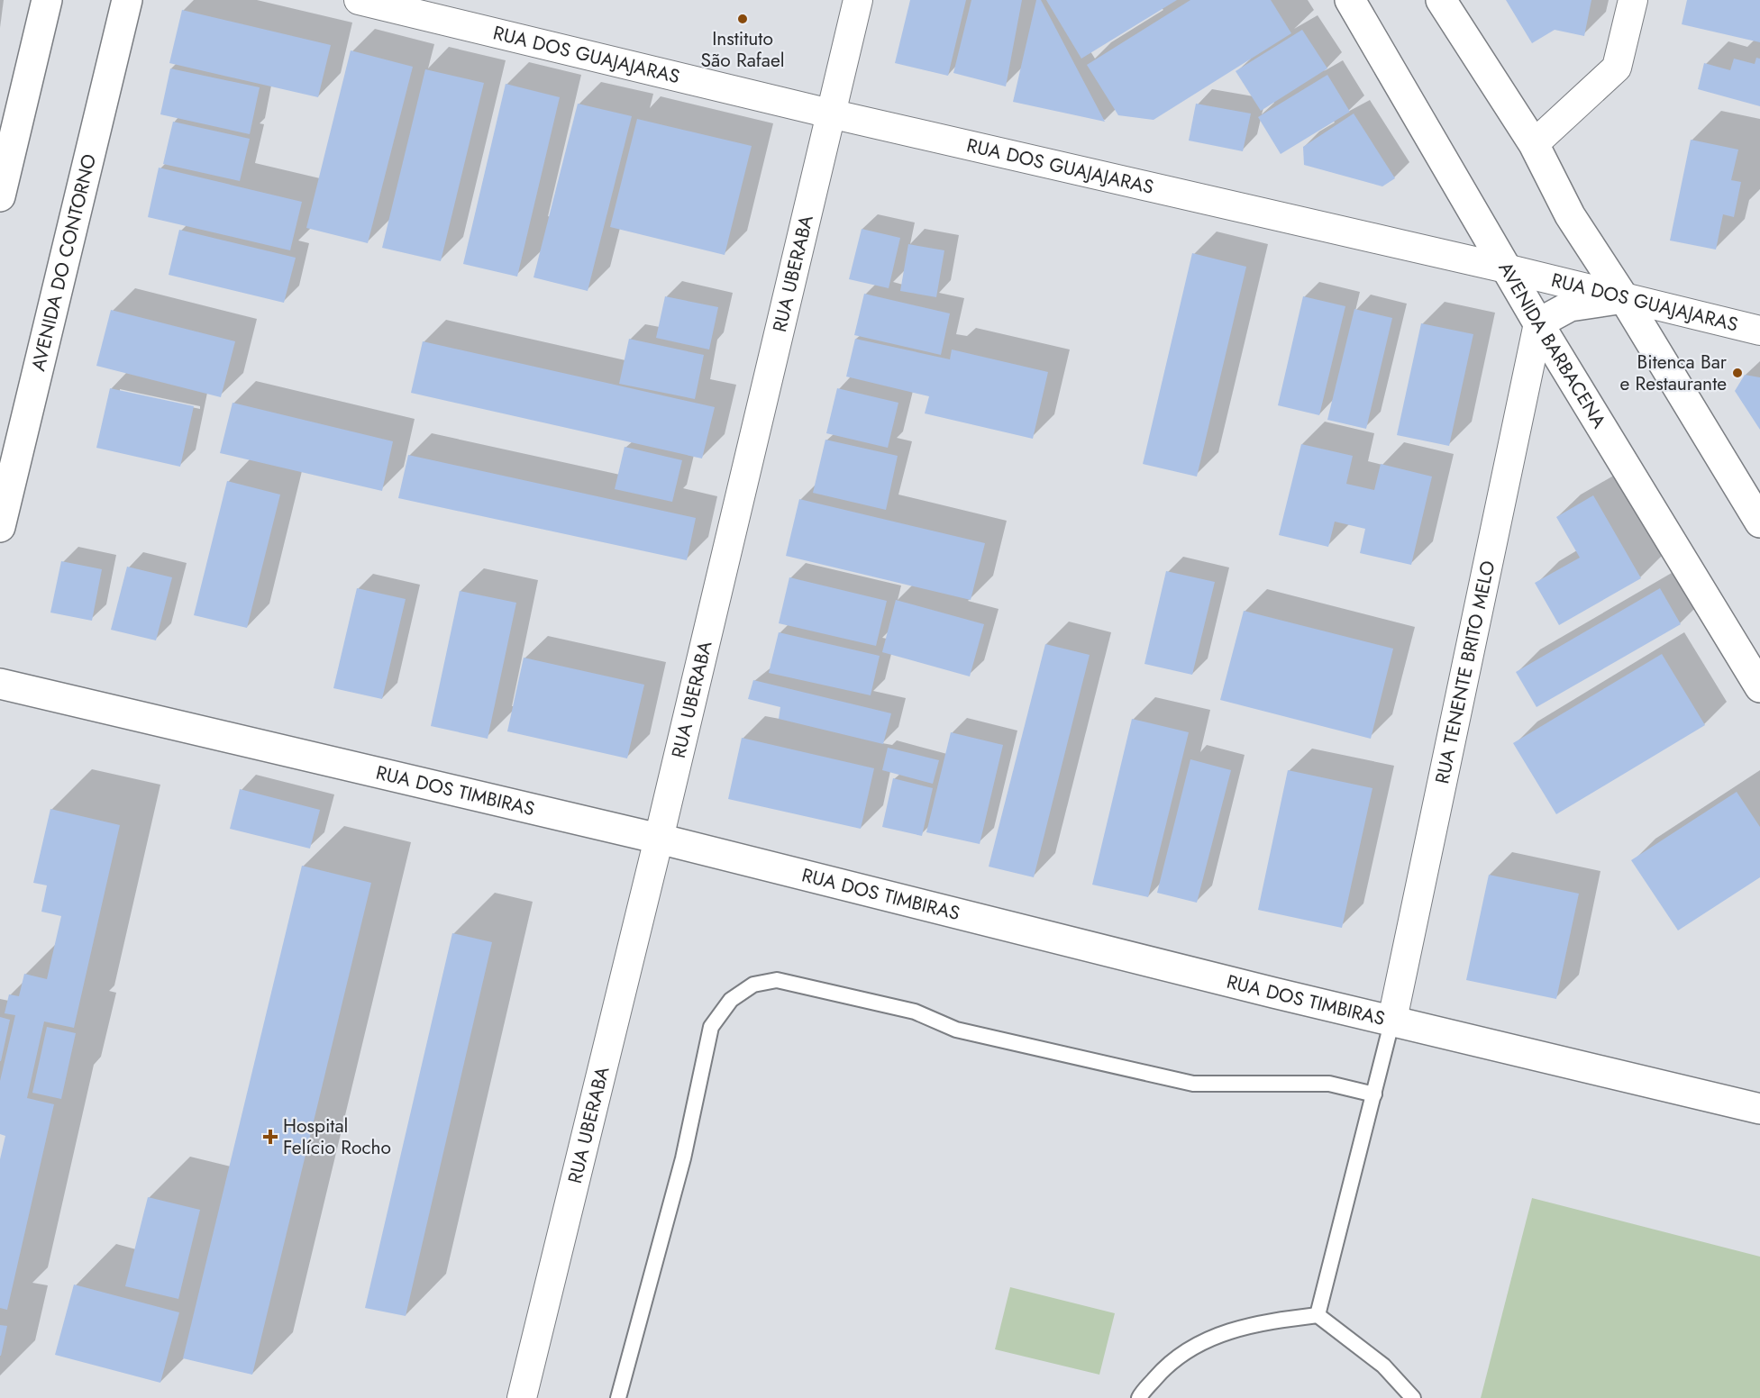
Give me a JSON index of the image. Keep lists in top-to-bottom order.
{
  "streets": {
    "main road": ["AVENIDA DO CONTORNO", "AVENIDA BARBACENA", "RUA DOS TIMBIRAS"],
    "street": ["RUA DOS GUAJAJARAS", "RUA UBERABA", "RUA TENENTE BRITO MELO"]
  },
  "crossings": [
    ["RUA DOS GUAJAJARAS", "RUA UBERABA"],
    ["RUA DOS GUAJAJARAS", "AVENIDA BARBACENA"],
    ["RUA UBERABA", "RUA DOS TIMBIRAS"],
    ["AVENIDA BARBACENA", "RUA TENENTE BRITO MELO"],
    ["RUA TENENTE BRITO MELO", "RUA DOS TIMBIRAS"]
  ],
  "places": {
    "other": ["Instituto São Rafael", "Bitenca Bar e Restaurante"],
    "health": ["Hospital Felício Rocho"]
  }
}
